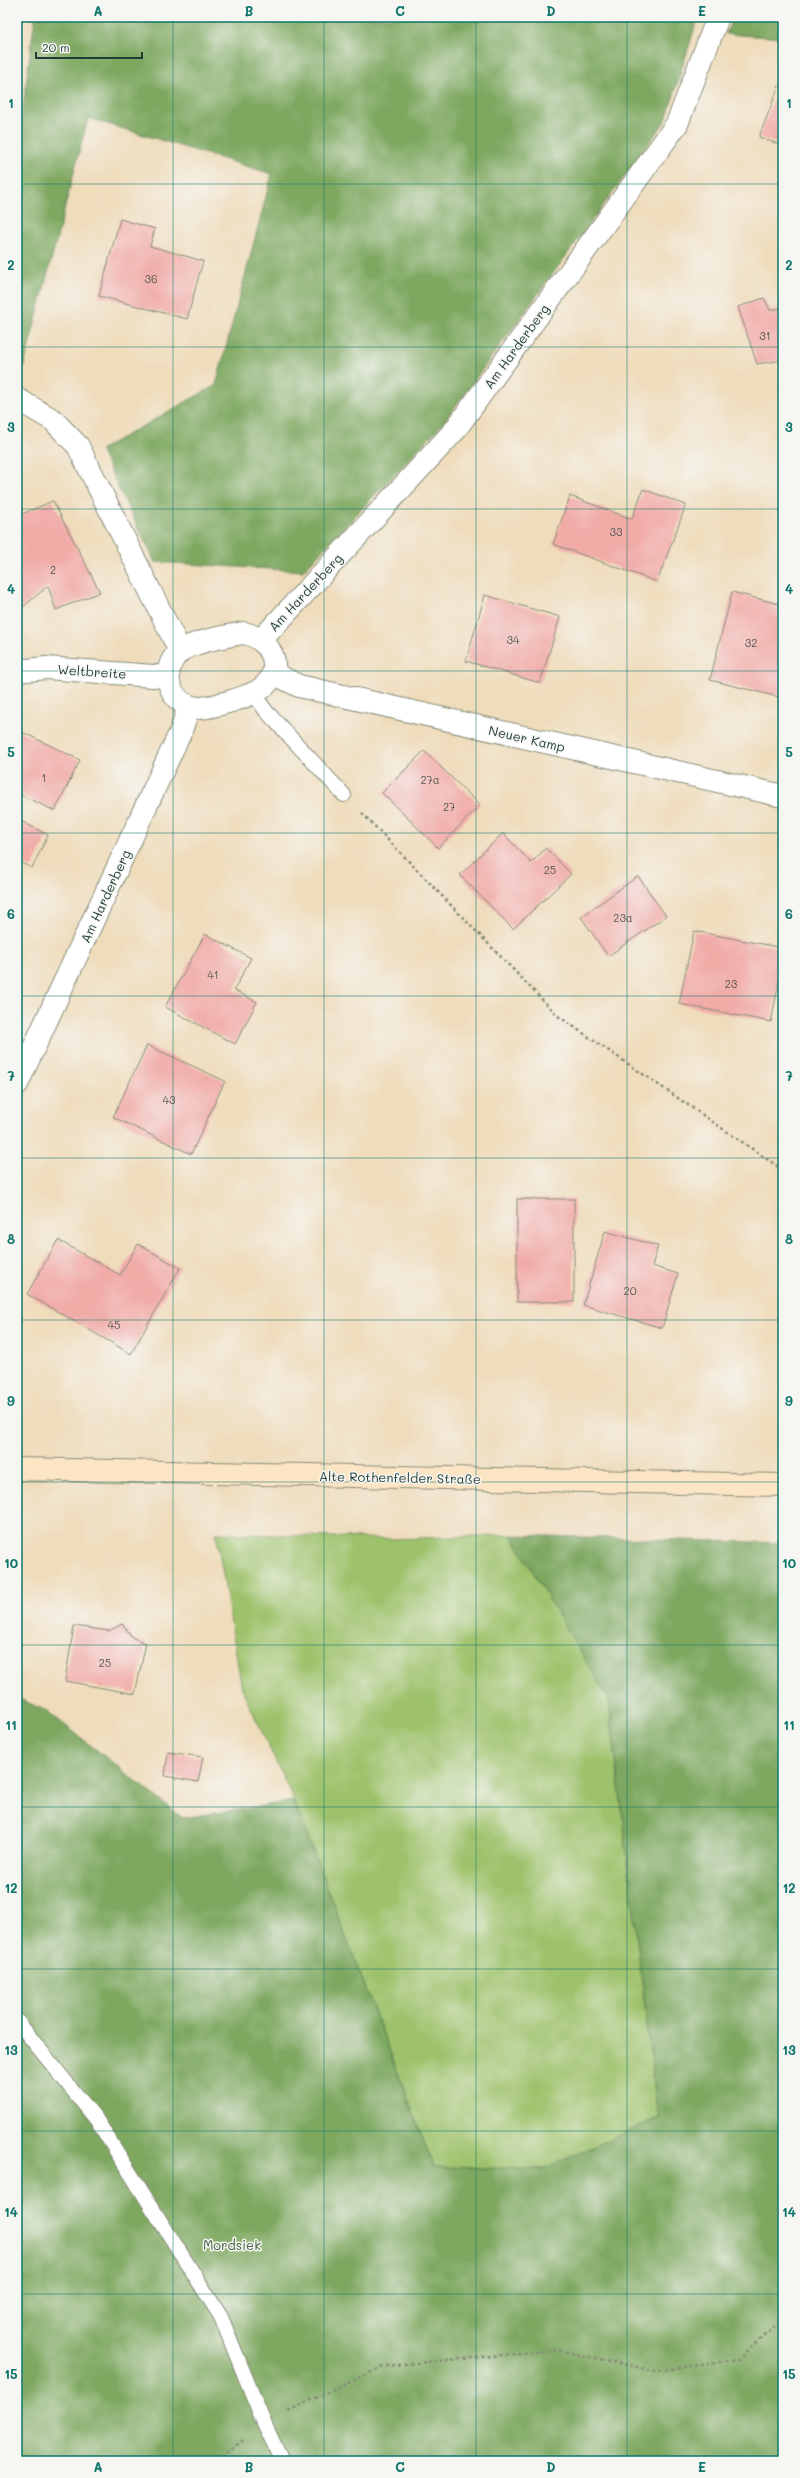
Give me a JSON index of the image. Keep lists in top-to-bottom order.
{
  "streets": {
    "street": [
      "Am Harderberg",
      "Weltbreite",
      "Neuer Kamp",
      "Alte Rothenfelder Straße"
    ]
  },
  "crossings": [
    ["Am Harderberg", "Weltbreite"],
    ["Am Harderberg", "Neuer Kamp"],
    ["Weltbreite", "Neuer Kamp"]
  ],
  "parks": ["Mordsiek"],
  "house_numbers": [
    "36",
    "31",
    "33",
    "2",
    "34",
    "32",
    "1",
    "27a",
    "27",
    "25",
    "23a",
    "41",
    "23",
    "43",
    "20",
    "45",
    "25"
  ],
  "scale_bar": "20 m",
  "grid": {
    "columns": [
      "A",
      "B",
      "C",
      "D",
      "E"
    ],
    "rows": [
      "1",
      "2",
      "3",
      "4",
      "5",
      "6",
      "7",
      "8",
      "9",
      "10",
      "11",
      "12",
      "13",
      "14",
      "15"
    ]
  }
}
